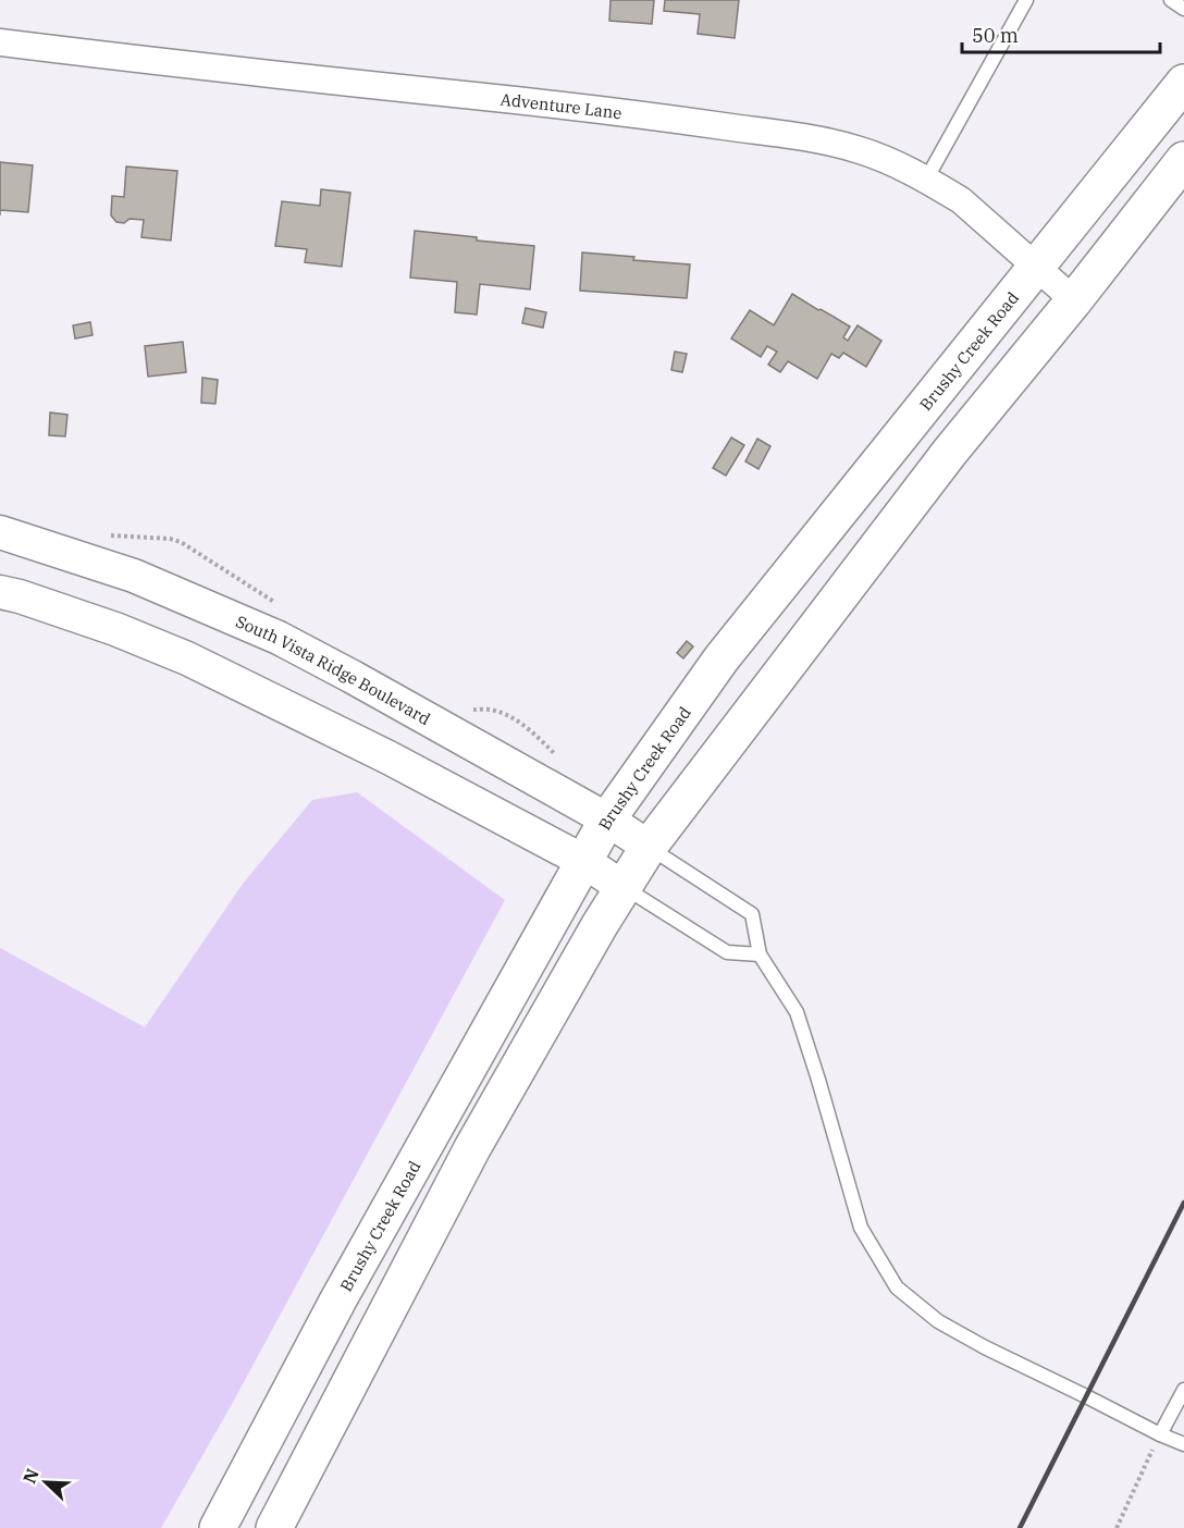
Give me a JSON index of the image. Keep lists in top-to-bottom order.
{
  "streets": {
    "main road": ["Brushy Creek Road"],
    "street": ["Adventure Lane", "South Vista Ridge Boulevard"]
  },
  "crossings": [
    ["Adventure Lane", "Brushy Creek Road"],
    ["Brushy Creek Road", "South Vista Ridge Boulevard"]
  ],
  "scale_bar": "50 m",
  "north": "top left"
}
